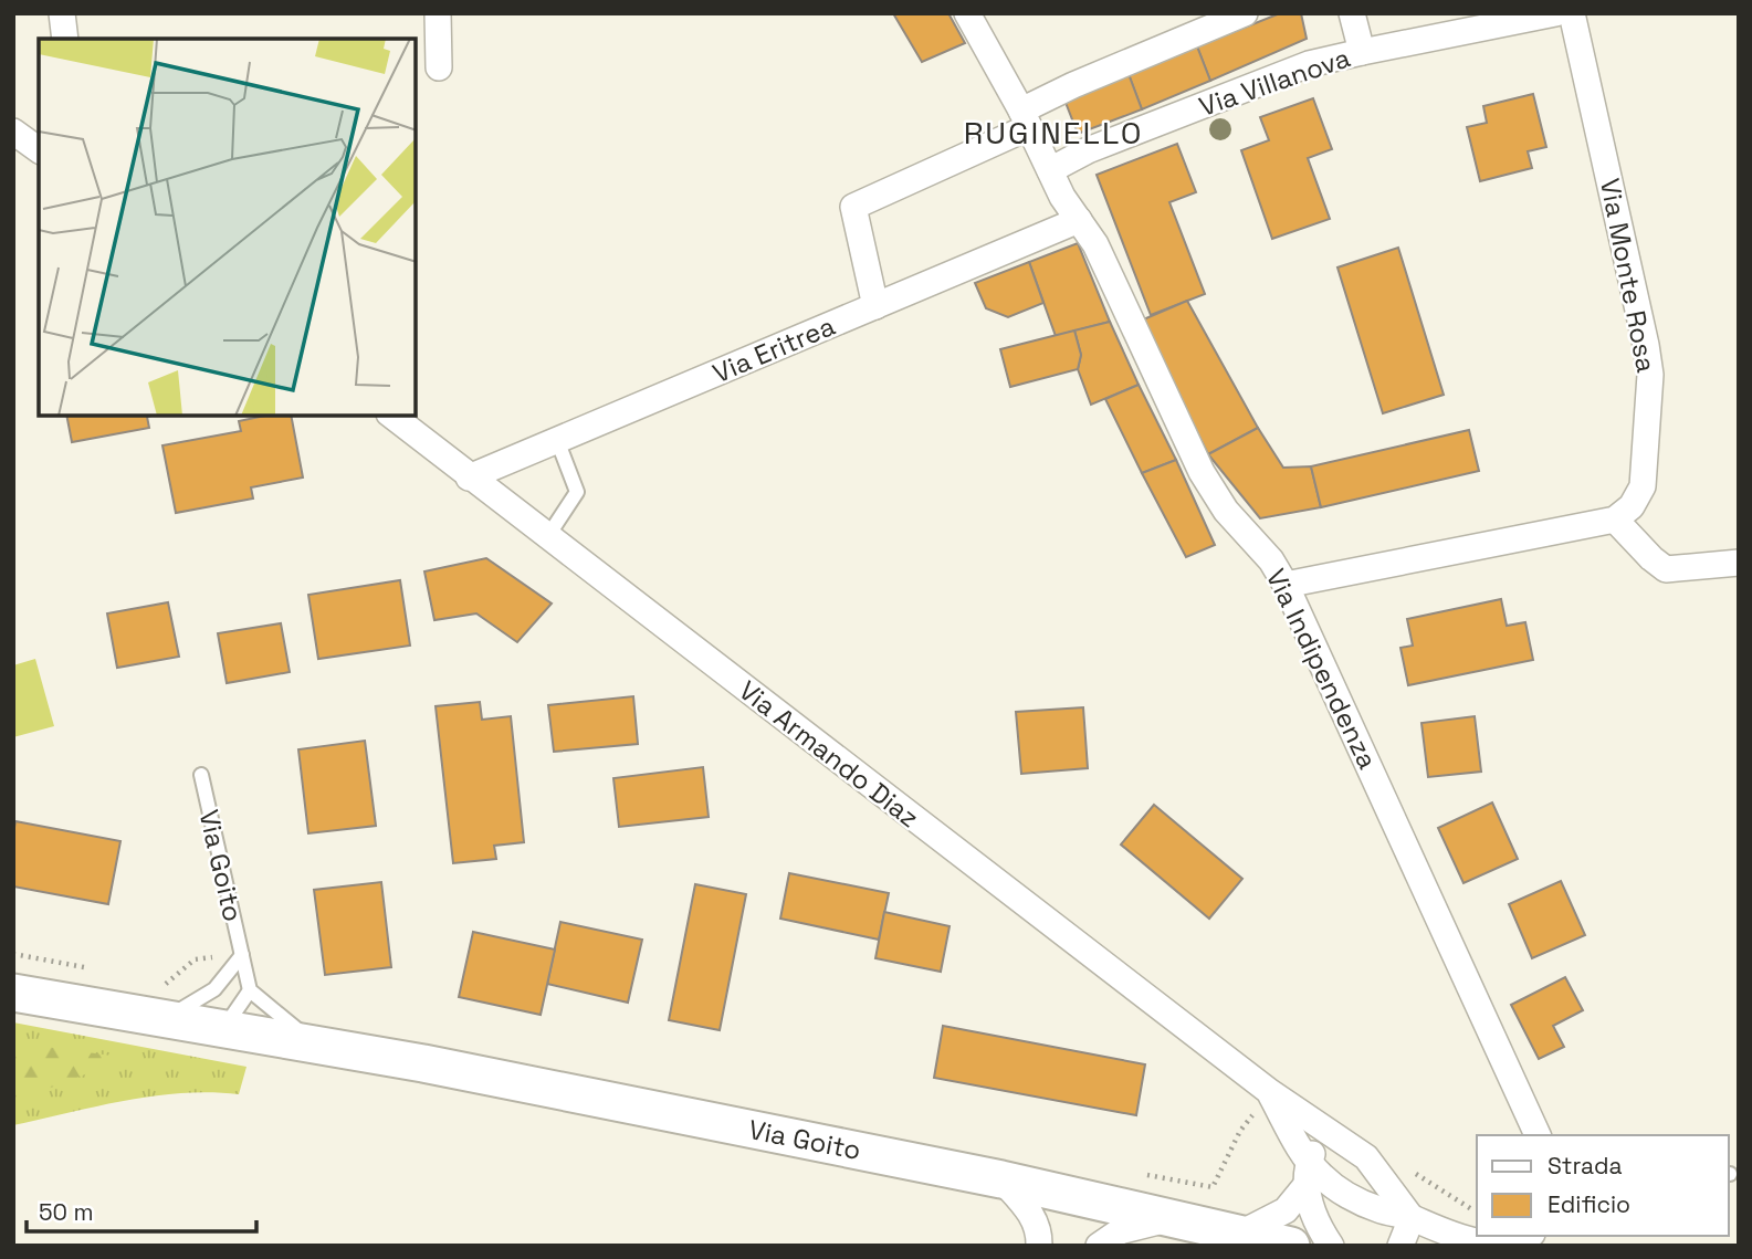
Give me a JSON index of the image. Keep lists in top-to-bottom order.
{
  "streets": {
    "street": [
      "Via Villanova",
      "Via Monte Rosa",
      "Via Eritrea",
      "Via Indipendenza",
      "Via Armando Diaz",
      "Via Goito"
    ]
  },
  "crossings": [
    ["Via Villanova", "Via Indipendenza"],
    ["Via Eritrea", "Via Indipendenza"],
    ["Via Eritrea", "Via Armando Diaz"]
  ],
  "districts": ["RUGINELLO"],
  "legend": ["Strada", "Edificio"],
  "scale_bar": "50 m"
}
